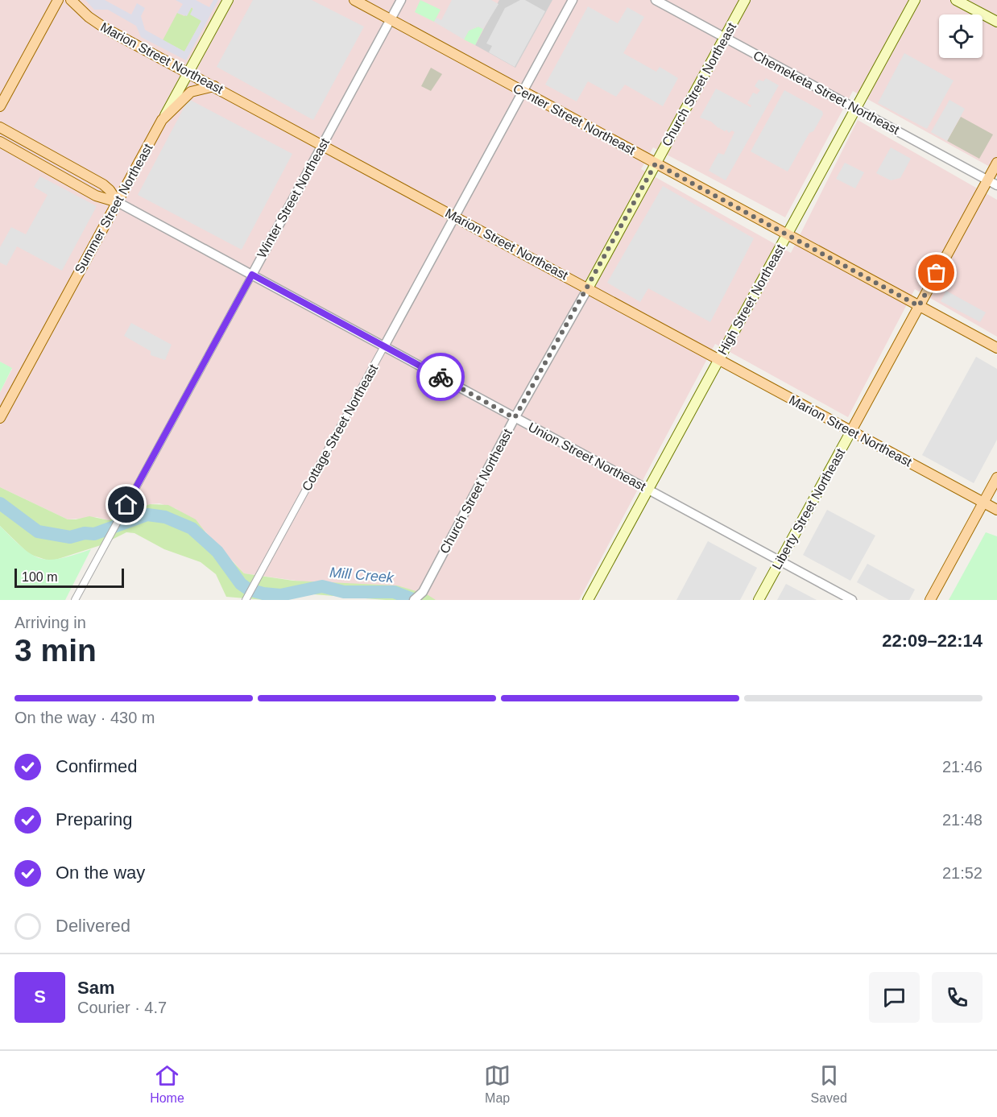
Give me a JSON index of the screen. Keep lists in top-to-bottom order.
{
  "streets": {
    "main road": [
      "Marion Street Northeast",
      "Church Street Northeast",
      "Center Street Northeast",
      "Summer Street Northeast",
      "High Street Northeast",
      "Union Street Northeast",
      "Liberty Street Northeast"
    ],
    "street": ["Chemeketa Street Northeast", "Winter Street Northeast", "Cottage Street Northeast"]
  },
  "crossings": [
    ["Marion Street Northeast", "Church Street Northeast"],
    ["Marion Street Northeast", "Winter Street Northeast"],
    ["Marion Street Northeast", "Summer Street Northeast"],
    ["Marion Street Northeast", "High Street Northeast"],
    ["Marion Street Northeast", "Cottage Street Northeast"],
    ["Marion Street Northeast", "Liberty Street Northeast"],
    ["Church Street Northeast", "Chemeketa Street Northeast"],
    ["Church Street Northeast", "Center Street Northeast"],
    ["Church Street Northeast", "Union Street Northeast"],
    ["Chemeketa Street Northeast", "High Street Northeast"],
    ["Chemeketa Street Northeast", "Liberty Street Northeast"],
    ["Center Street Northeast", "Winter Street Northeast"],
    ["Center Street Northeast", "High Street Northeast"],
    ["Center Street Northeast", "Cottage Street Northeast"],
    ["Center Street Northeast", "Liberty Street Northeast"],
    ["Winter Street Northeast", "Union Street Northeast"],
    ["Summer Street Northeast", "Union Street Northeast"],
    ["High Street Northeast", "Union Street Northeast"],
    ["Cottage Street Northeast", "Union Street Northeast"],
    ["Union Street Northeast", "Liberty Street Northeast"]
  ],
  "water": ["Mill Creek"],
  "scale_bar": "100 m",
  "page": {
    "scale": "100 m",
    "heading": ["3 min", "Arriving in", "22:09–22:14"],
    "panel": ["Sam", "Courier · 4.7"],
    "bar": "On the way · 430 m",
    "list": [
      ["Confirmed", "21:46"],
      ["Preparing", "21:48"],
      ["On the way", "21:52"],
      "Delivered"
    ],
    "round": "S",
    "tabs": ["Home", "Map", "Saved"]
  }
}
